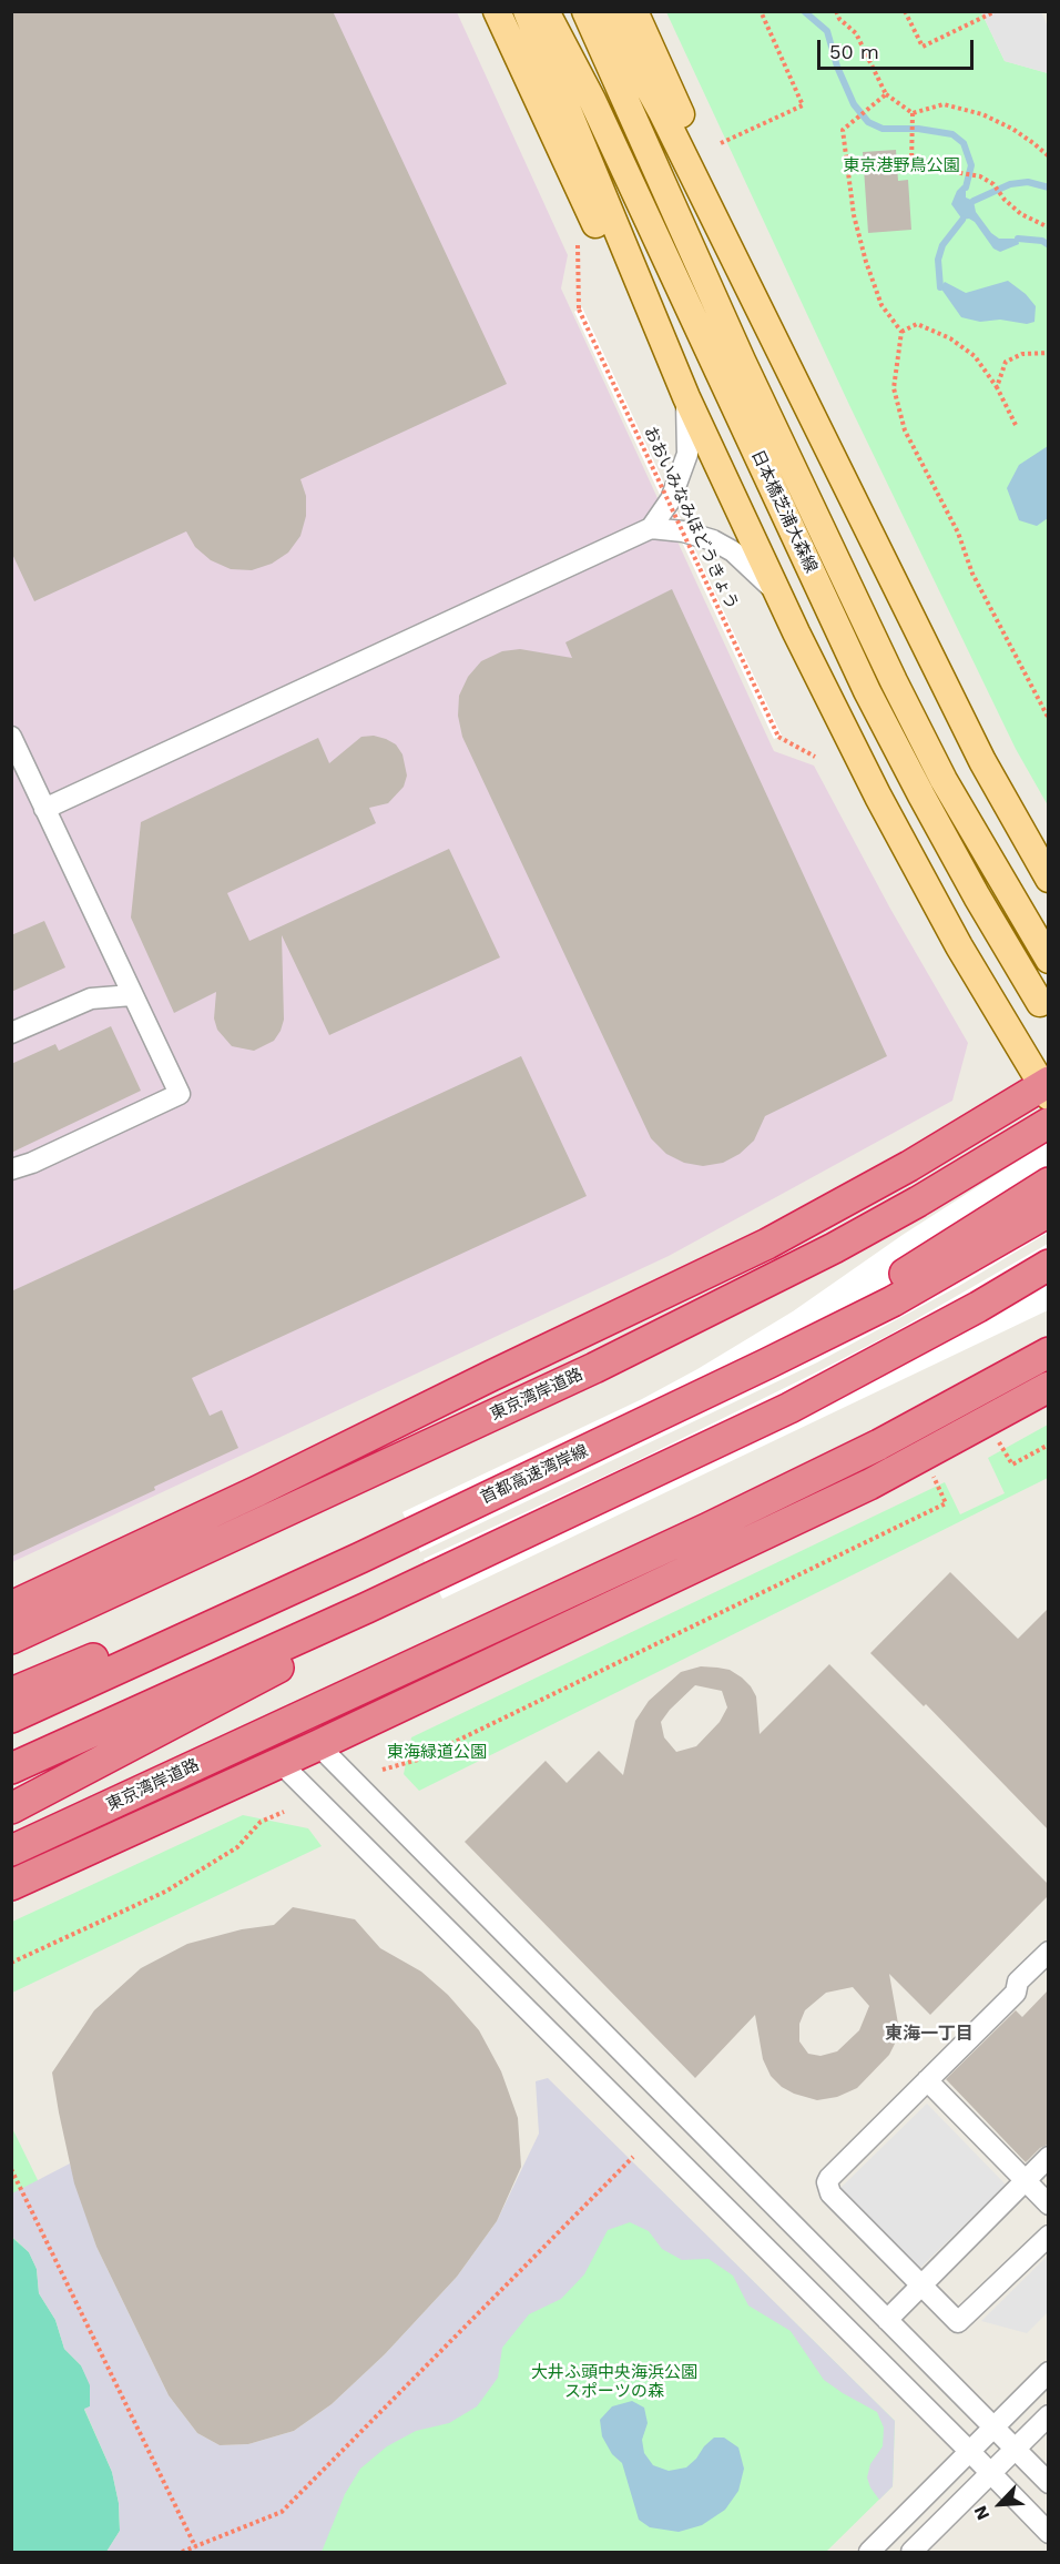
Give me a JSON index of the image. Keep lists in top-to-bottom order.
{
  "streets": {
    "highway": ["東京湾岸道路", "首都高速湾岸線"],
    "main road": ["日本橋芝浦大森線"],
    "path": ["おおいみなみほどうきょう"]
  },
  "districts": ["東海一丁目"],
  "parks": ["東京港野鳥公園", "東海緑道公園", "大井ふ頭中央海浜公園 スポーツの森"],
  "scale_bar": "50 m",
  "north": "bottom left"
}
